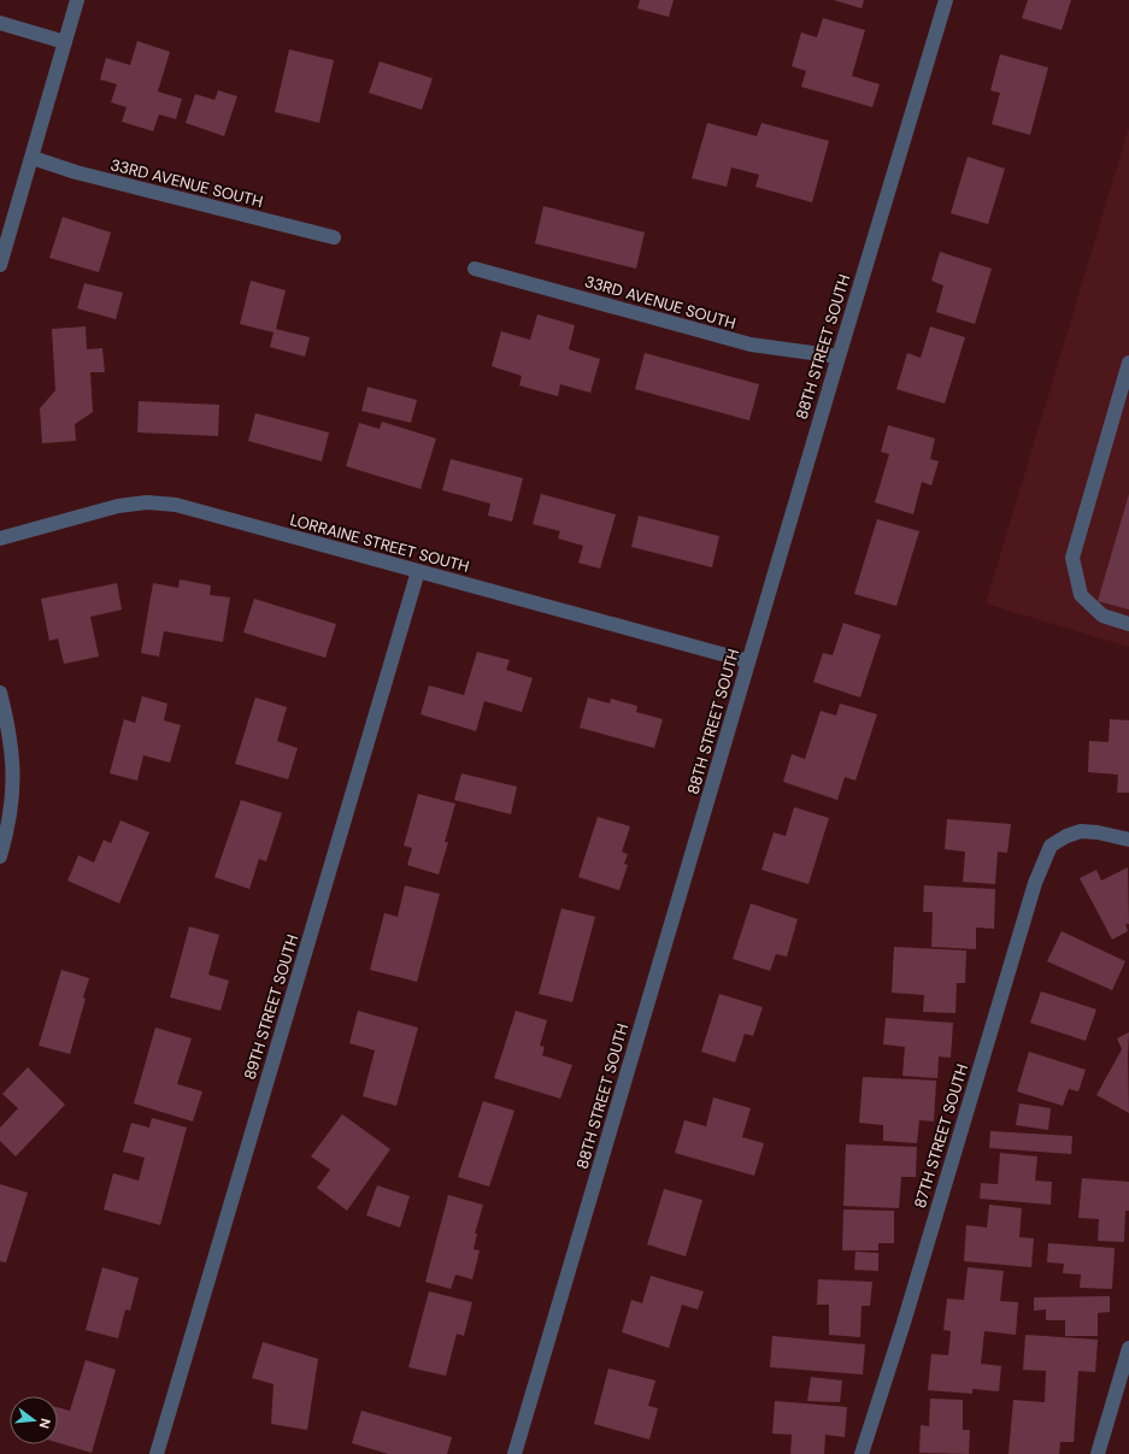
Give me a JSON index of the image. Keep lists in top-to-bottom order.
{
  "streets": {
    "street": [
      "33RD AVENUE SOUTH",
      "88TH STREET SOUTH",
      "LORRAINE STREET SOUTH",
      "89TH STREET SOUTH",
      "87TH STREET SOUTH"
    ]
  },
  "crossings": [
    ["33RD AVENUE SOUTH", "88TH STREET SOUTH"],
    ["88TH STREET SOUTH", "LORRAINE STREET SOUTH"],
    ["LORRAINE STREET SOUTH", "89TH STREET SOUTH"]
  ],
  "north": "right"
}
